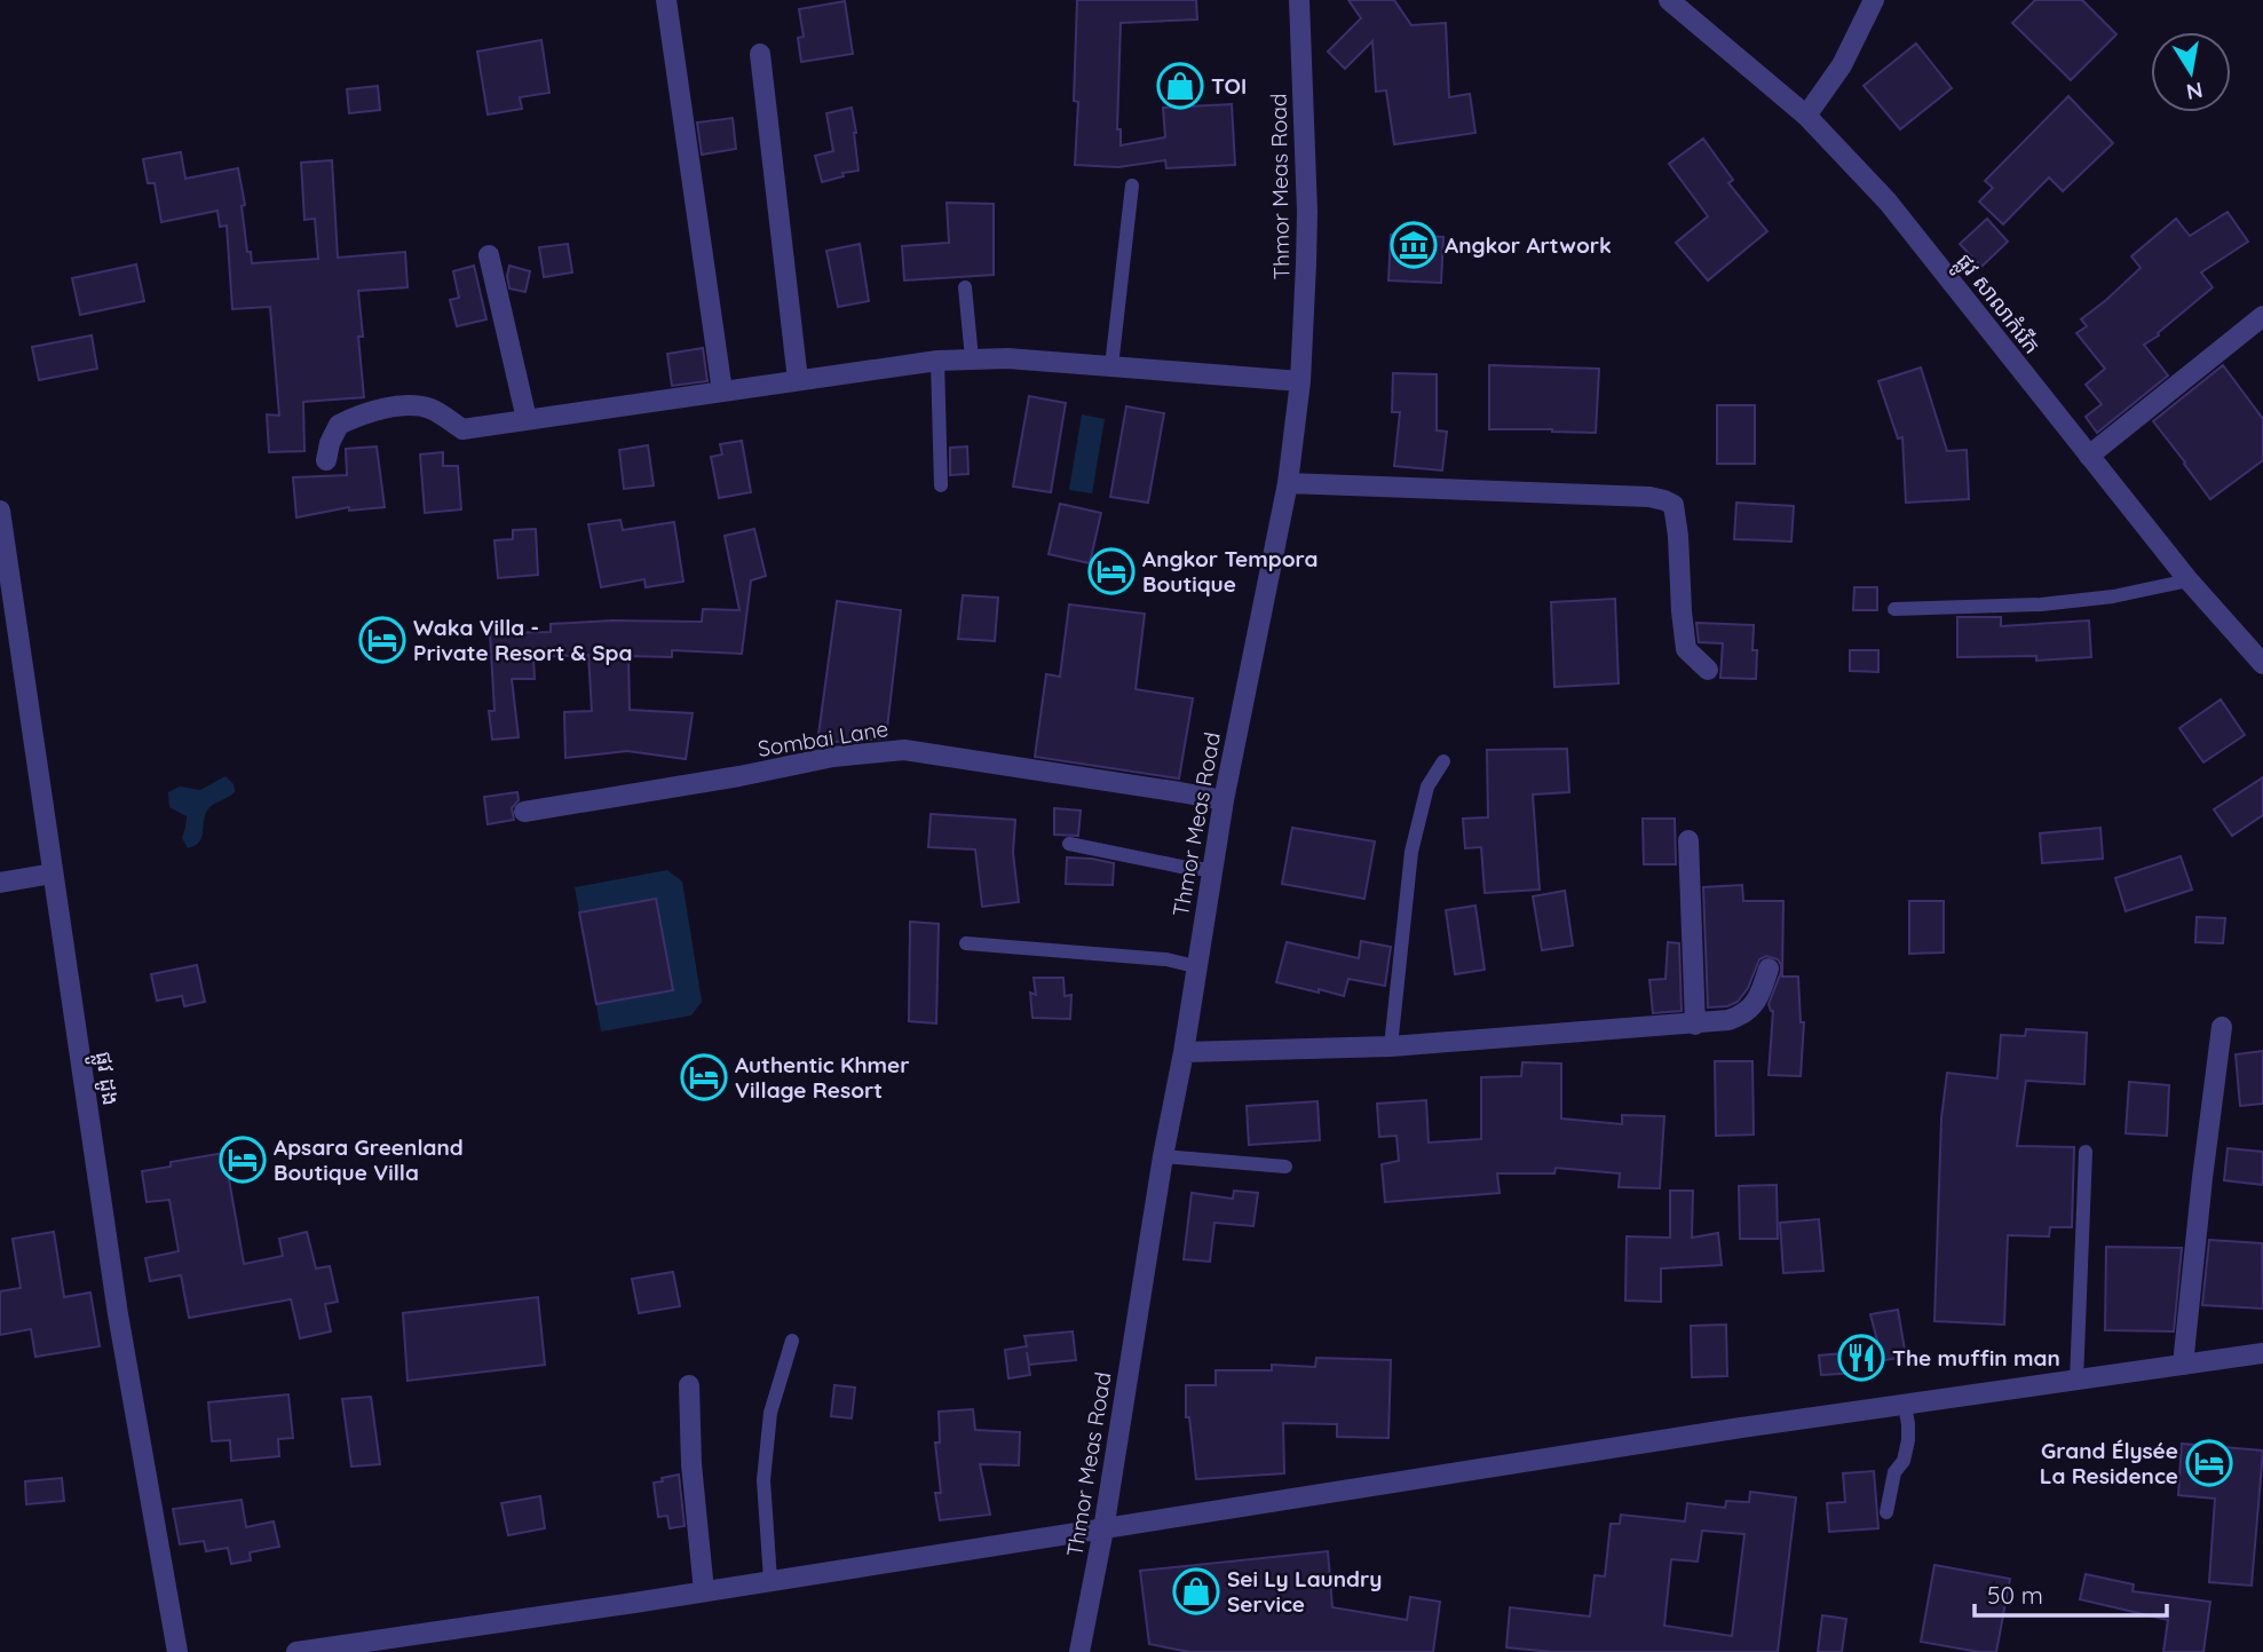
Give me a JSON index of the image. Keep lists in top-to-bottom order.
{
  "streets": {
    "street": [
      "Thmor Meas Road",
      "ផ្លូវ សាលាកំរើក",
      "Sombai Lane",
      "ផ្លូវ ដូង"
    ]
  },
  "crossings": [
    ["Thmor Meas Road", "Sombai Lane"]
  ],
  "places": {
    "shop": ["TOI", "Sei Ly Laundry Service"],
    "museum": ["Angkor Artwork"],
    "hotel": [
      "Angkor Tempora Boutique",
      "Waka Villa - Private Resort & Spa",
      "Authentic Khmer Village Resort",
      "Apsara Greenland Boutique Villa",
      "Grand Élysée La Residence"
    ],
    "restaurant": ["The muffin man"]
  },
  "scale_bar": "50 m",
  "north": "bottom"
}
